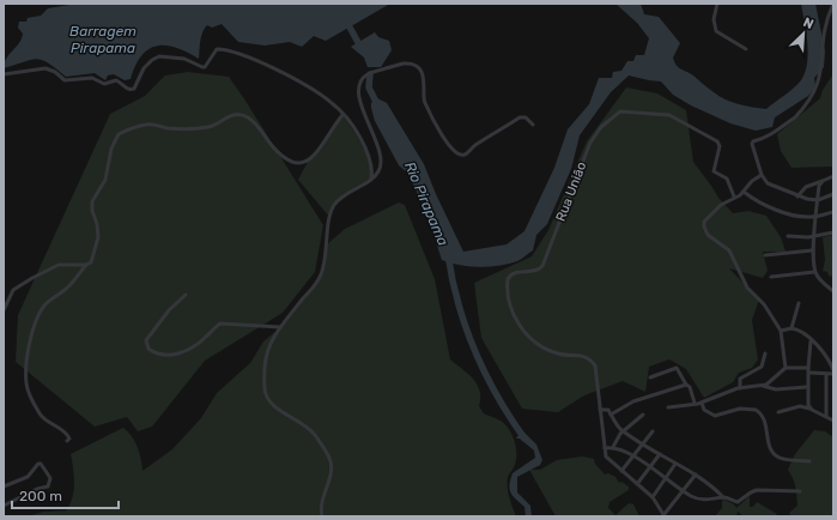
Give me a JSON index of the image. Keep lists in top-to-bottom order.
{
  "streets": {
    "street": ["Rua União"]
  },
  "water": ["Barragem Pirapama", "Rio Pirapama"],
  "scale_bar": "200 m",
  "north": "top right"
}
